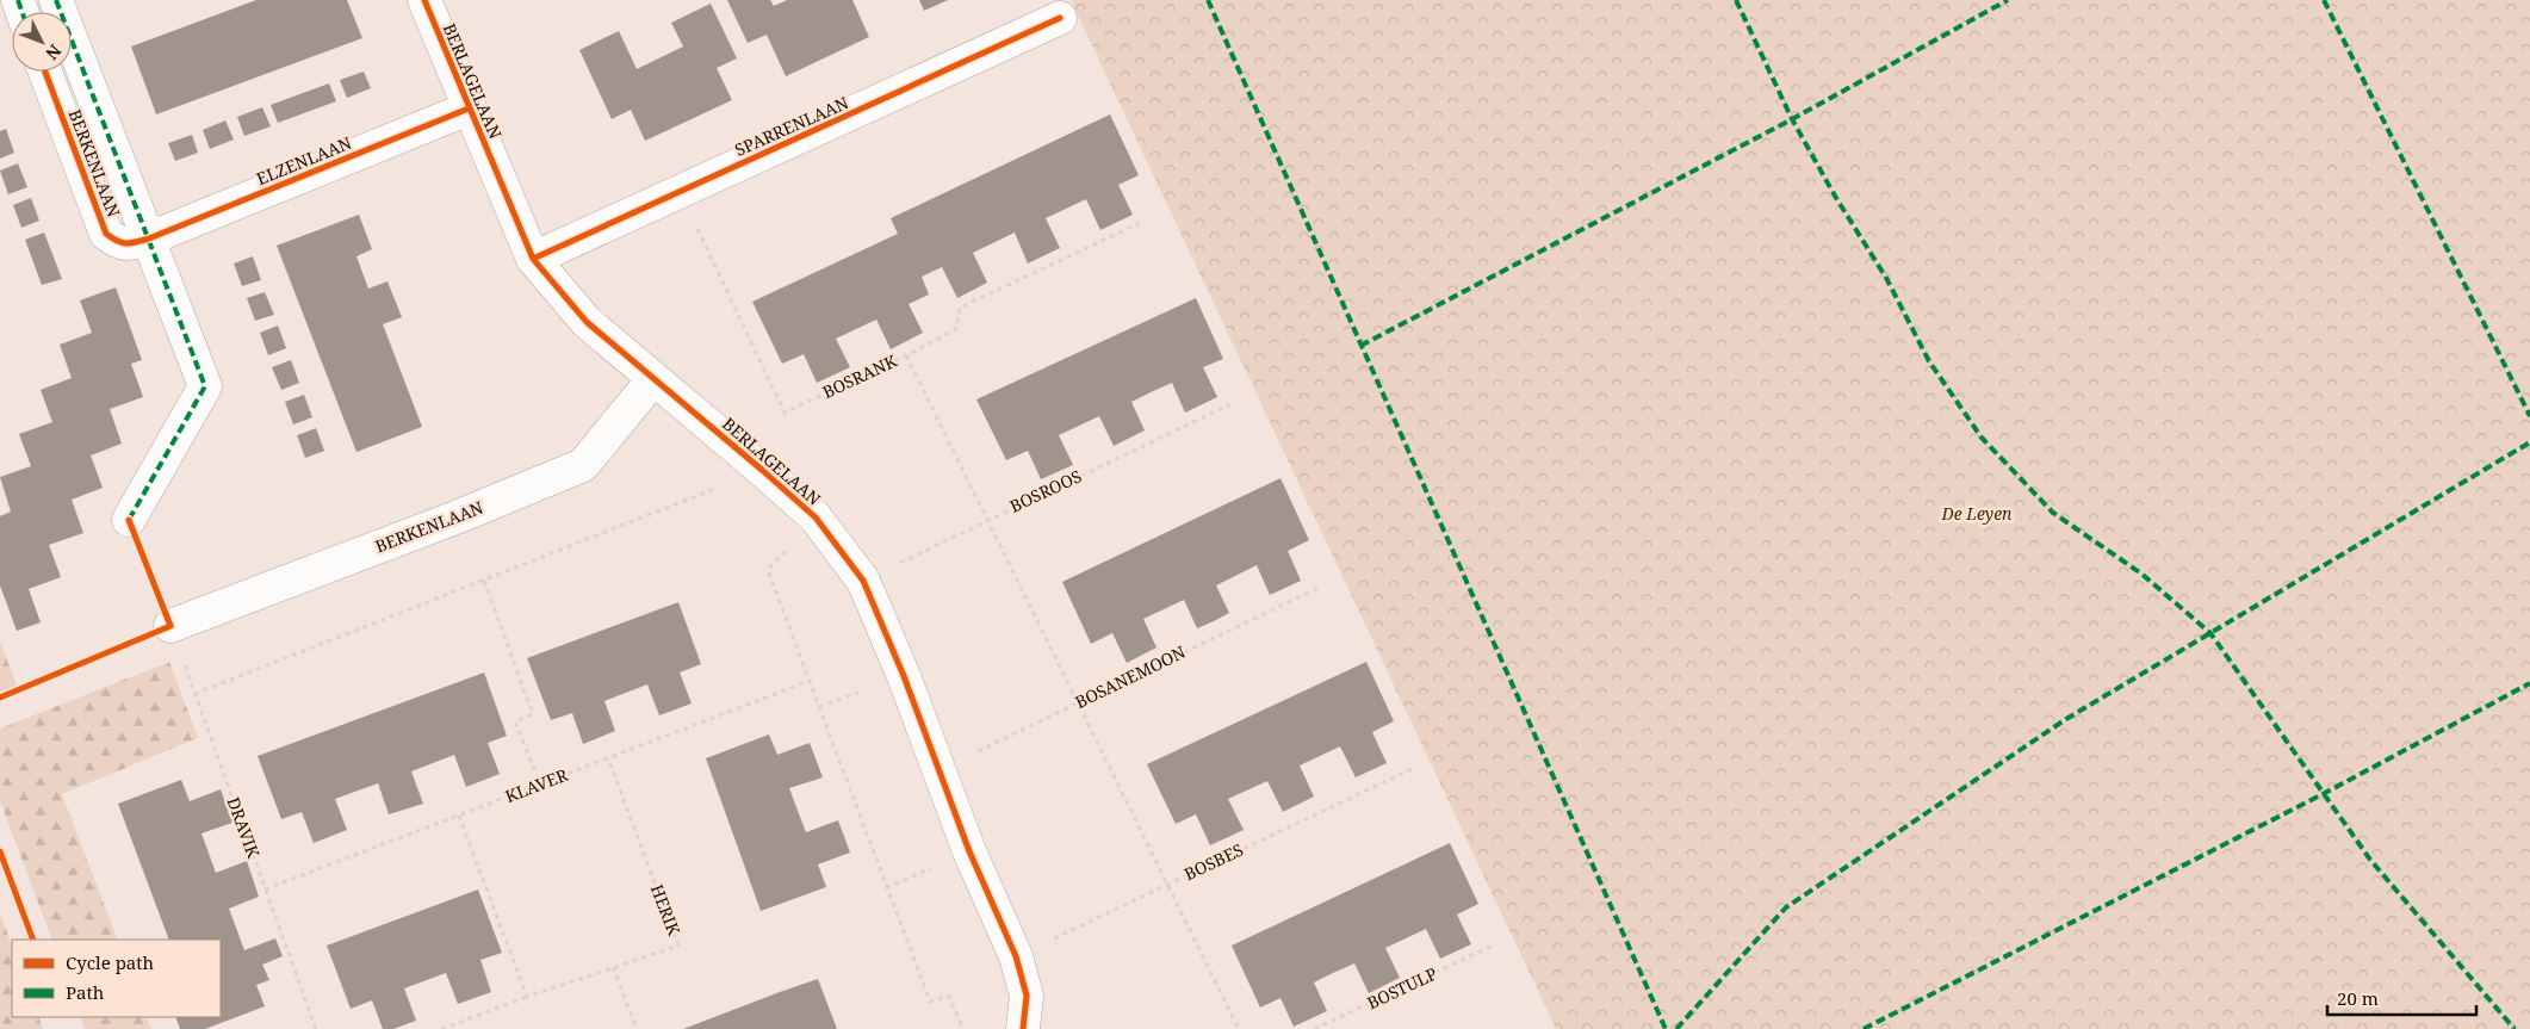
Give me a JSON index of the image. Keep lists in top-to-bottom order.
{
  "streets": {
    "street": [
      "BERLAGELAAN",
      "SPARRENLAAN",
      "ELZENLAAN",
      "BERKENLAAN"
    ],
    "path": [
      "BOSRANK",
      "BOSROOS",
      "BOSANEMOON",
      "KLAVER",
      "DRAVIK",
      "BOSBES",
      "HERIK",
      "BOSTULP"
    ]
  },
  "crossings": [
    ["BERLAGELAAN", "SPARRENLAAN"],
    ["BERLAGELAAN", "ELZENLAAN"],
    ["BERLAGELAAN", "BERKENLAAN"],
    ["BERLAGELAAN", "BOSROOS"],
    ["BERLAGELAAN", "BOSANEMOON"],
    ["BERLAGELAAN", "BOSBES"],
    ["SPARRENLAAN", "BOSRANK"],
    ["ELZENLAAN", "BERKENLAAN"],
    ["BERKENLAAN", "DRAVIK"],
    ["KLAVER", "DRAVIK"],
    ["KLAVER", "HERIK"]
  ],
  "parks": ["De Leyen"],
  "legend": ["Cycle path", "Path"],
  "scale_bar": "20 m",
  "north": "bottom right"
}
